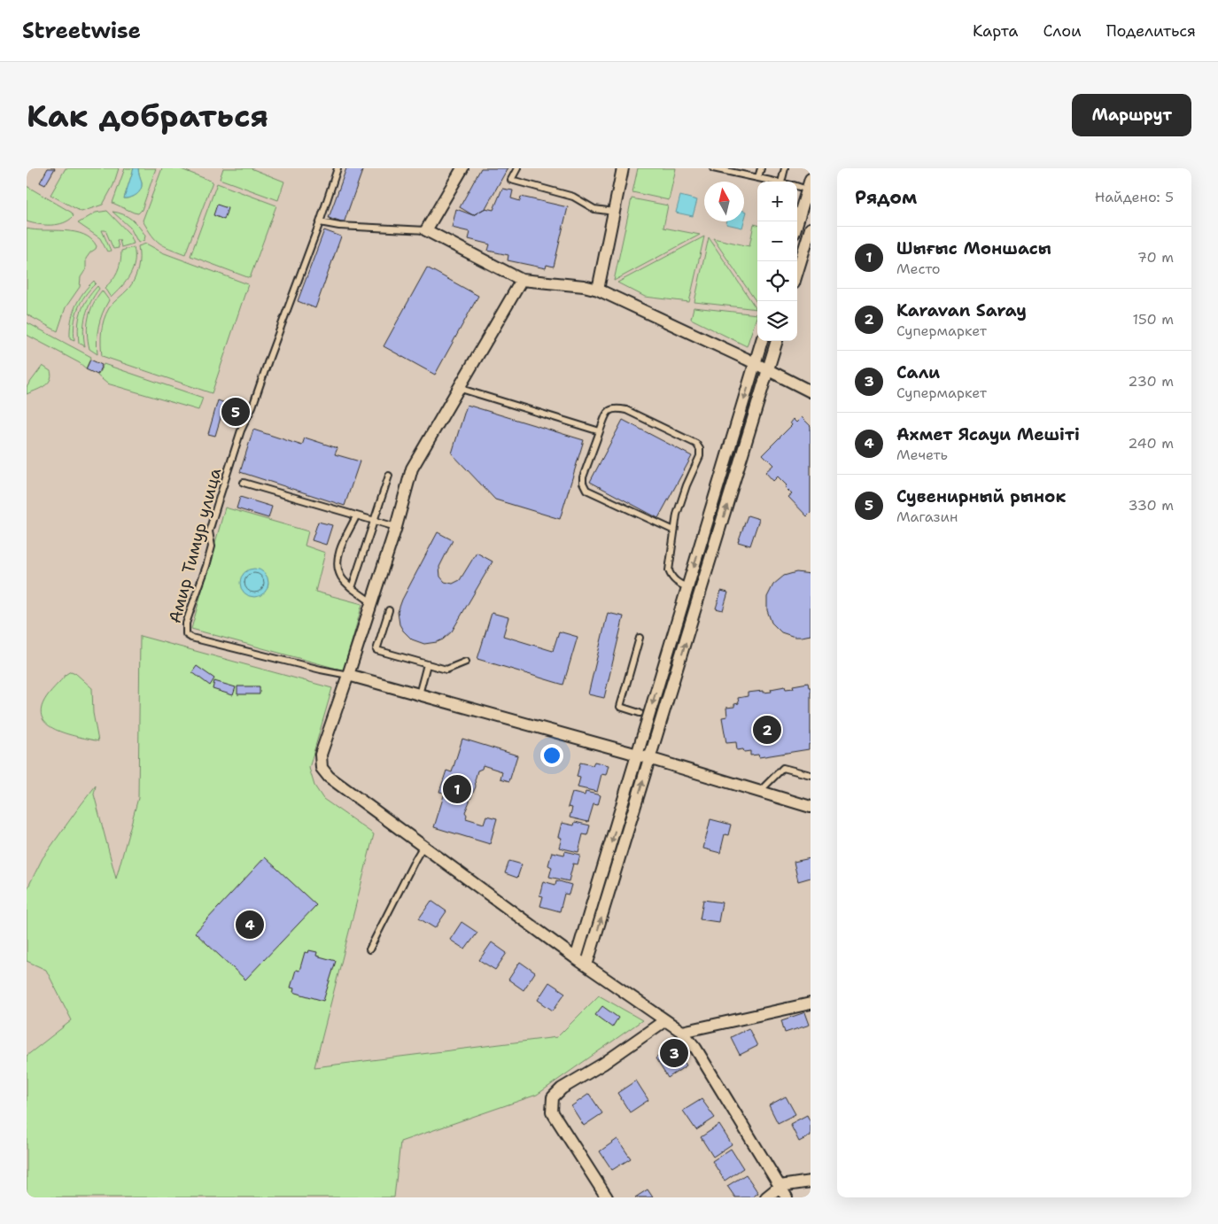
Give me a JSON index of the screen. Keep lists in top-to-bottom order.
{
  "streets": {
    "lane": ["Амир Тимур улица"]
  },
  "north": "top",
  "page": {
    "header": "Streetwise",
    "nav": ["Карта", "Слои", "Поделиться"],
    "buttons": "Маршрут",
    "title": "Как добраться",
    "heading": ["Рядом", "Найдено: 5"],
    "map_buttons": ["+", "−"],
    "list": [
      {
        "mark": "1",
        "name": "Шығыс Моншасы",
        "note": "Место",
        "value": "70 m"
      },
      {
        "mark": "2",
        "name": "Karavan Saray",
        "note": "Супермаркет",
        "value": "150 m"
      },
      {
        "mark": "3",
        "name": "Сали",
        "note": "Супермаркет",
        "value": "230 m"
      },
      {
        "mark": "4",
        "name": "Ахмет Ясауи Мешіті",
        "note": "Мечеть",
        "value": "240 m"
      },
      {
        "mark": "5",
        "name": "Сувенирный рынок",
        "note": "Магазин",
        "value": "330 m"
      }
    ],
    "pins": [
      "5",
      "2",
      "1",
      "4",
      "3"
    ]
  }
}
